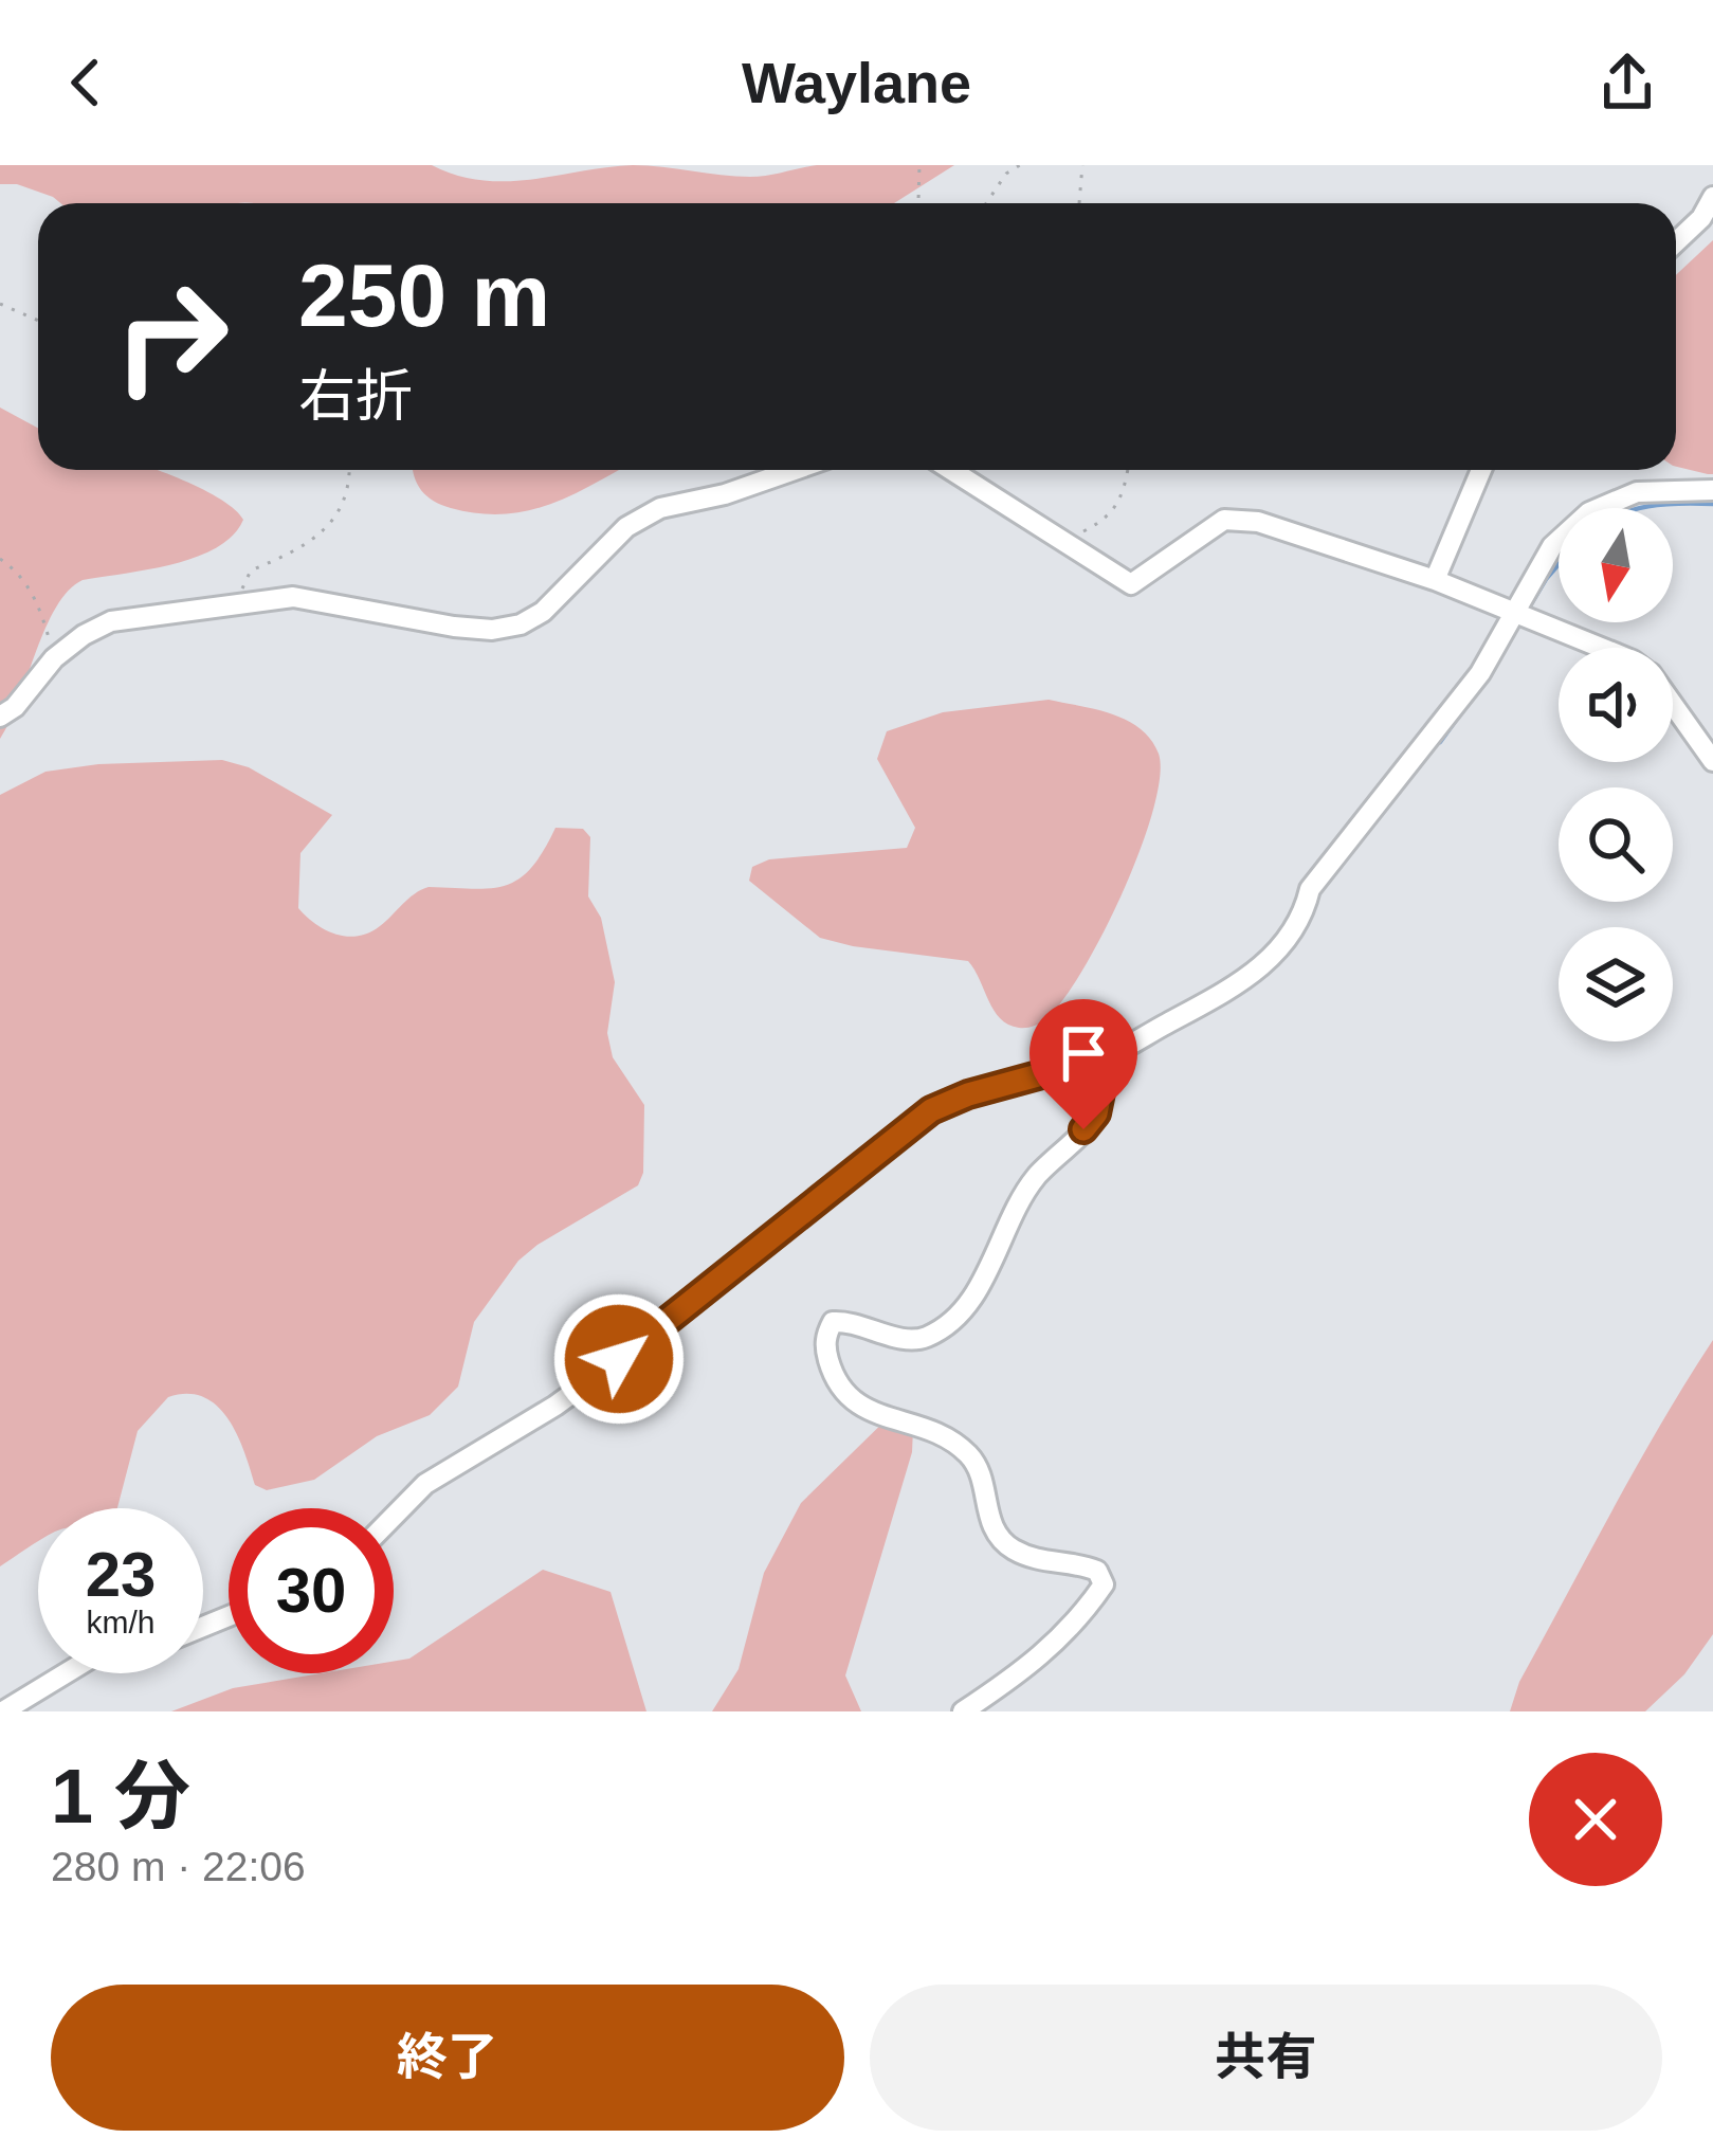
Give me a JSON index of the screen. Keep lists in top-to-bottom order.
{
  "north": "bottom",
  "page": {
    "header": "Waylane",
    "turn": ["250 m", "右折"],
    "speed": "23 km/h",
    "limit": "30",
    "heading": ["1 分", "280 m · 22:06"],
    "buttons": ["終了", "共有"]
  }
}
